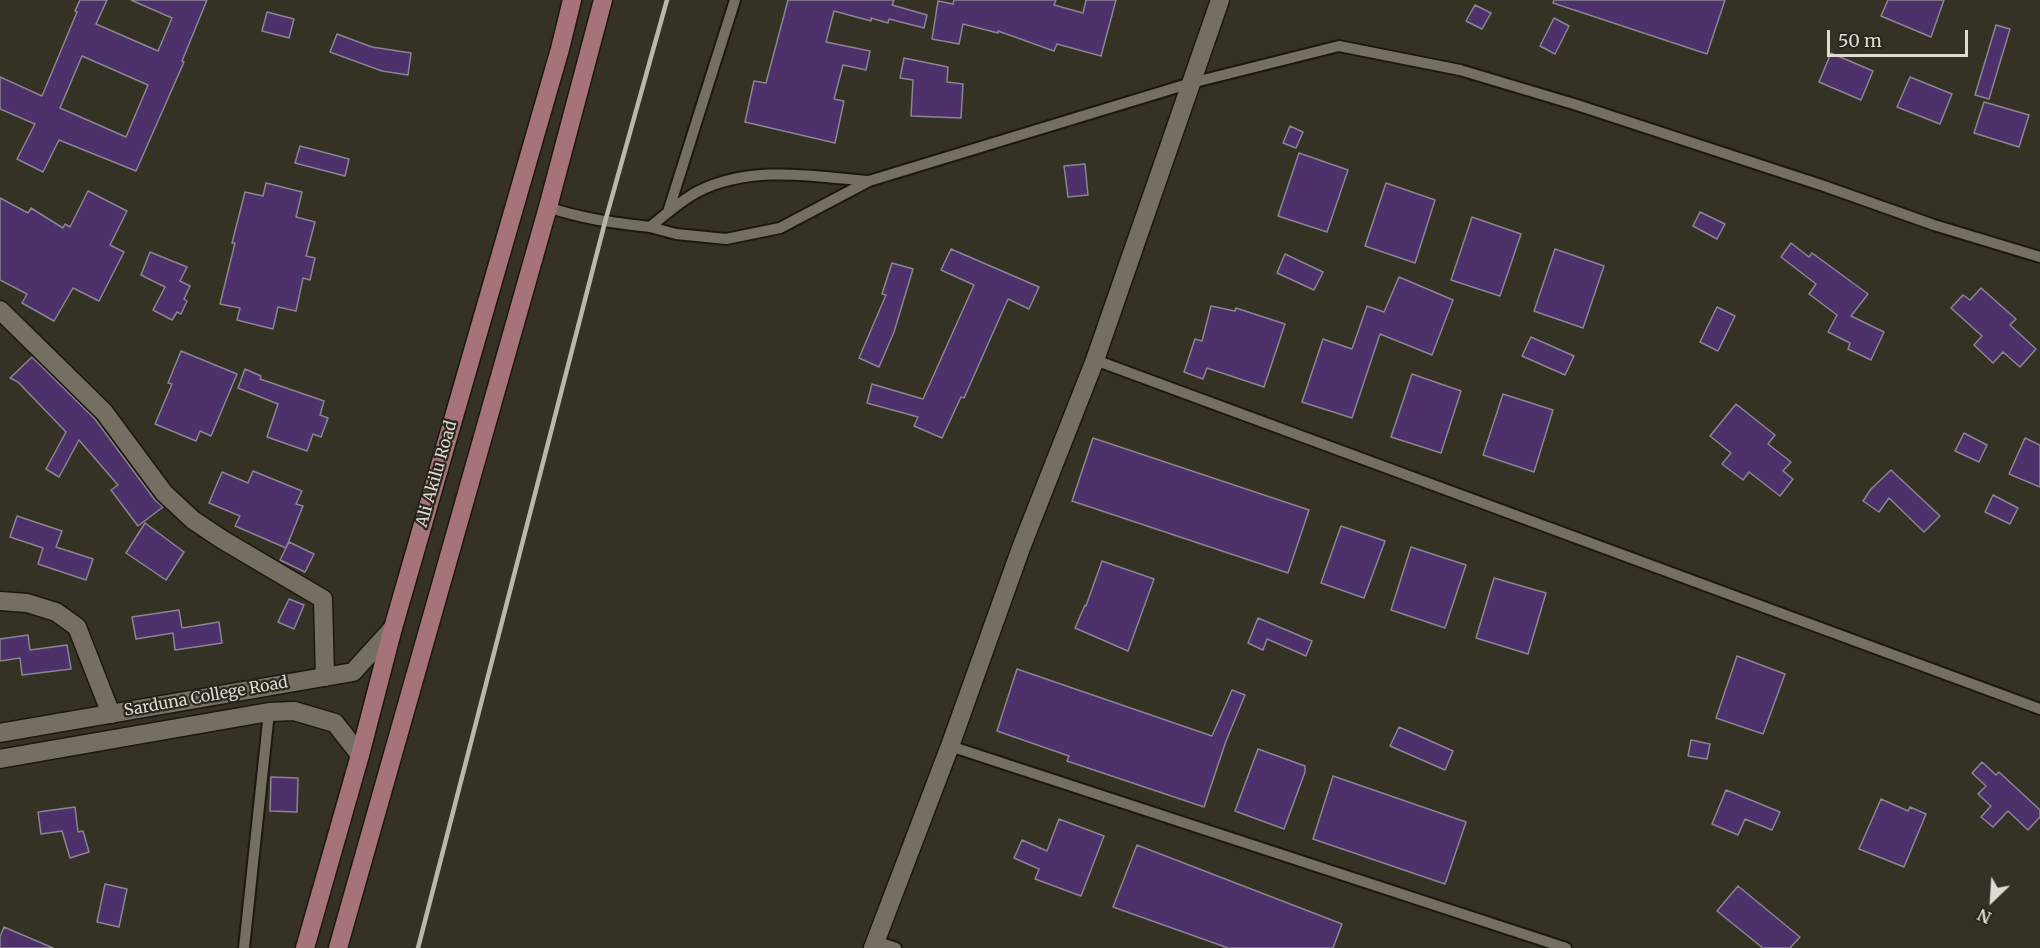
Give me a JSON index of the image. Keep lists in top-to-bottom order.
{
  "streets": {
    "main road": ["Ali Akilu Road"],
    "street": ["Sarduna College Road"]
  },
  "crossings": [
    ["Ali Akilu Road", "Sarduna College Road"]
  ],
  "scale_bar": "50 m",
  "north": "bottom left"
}
